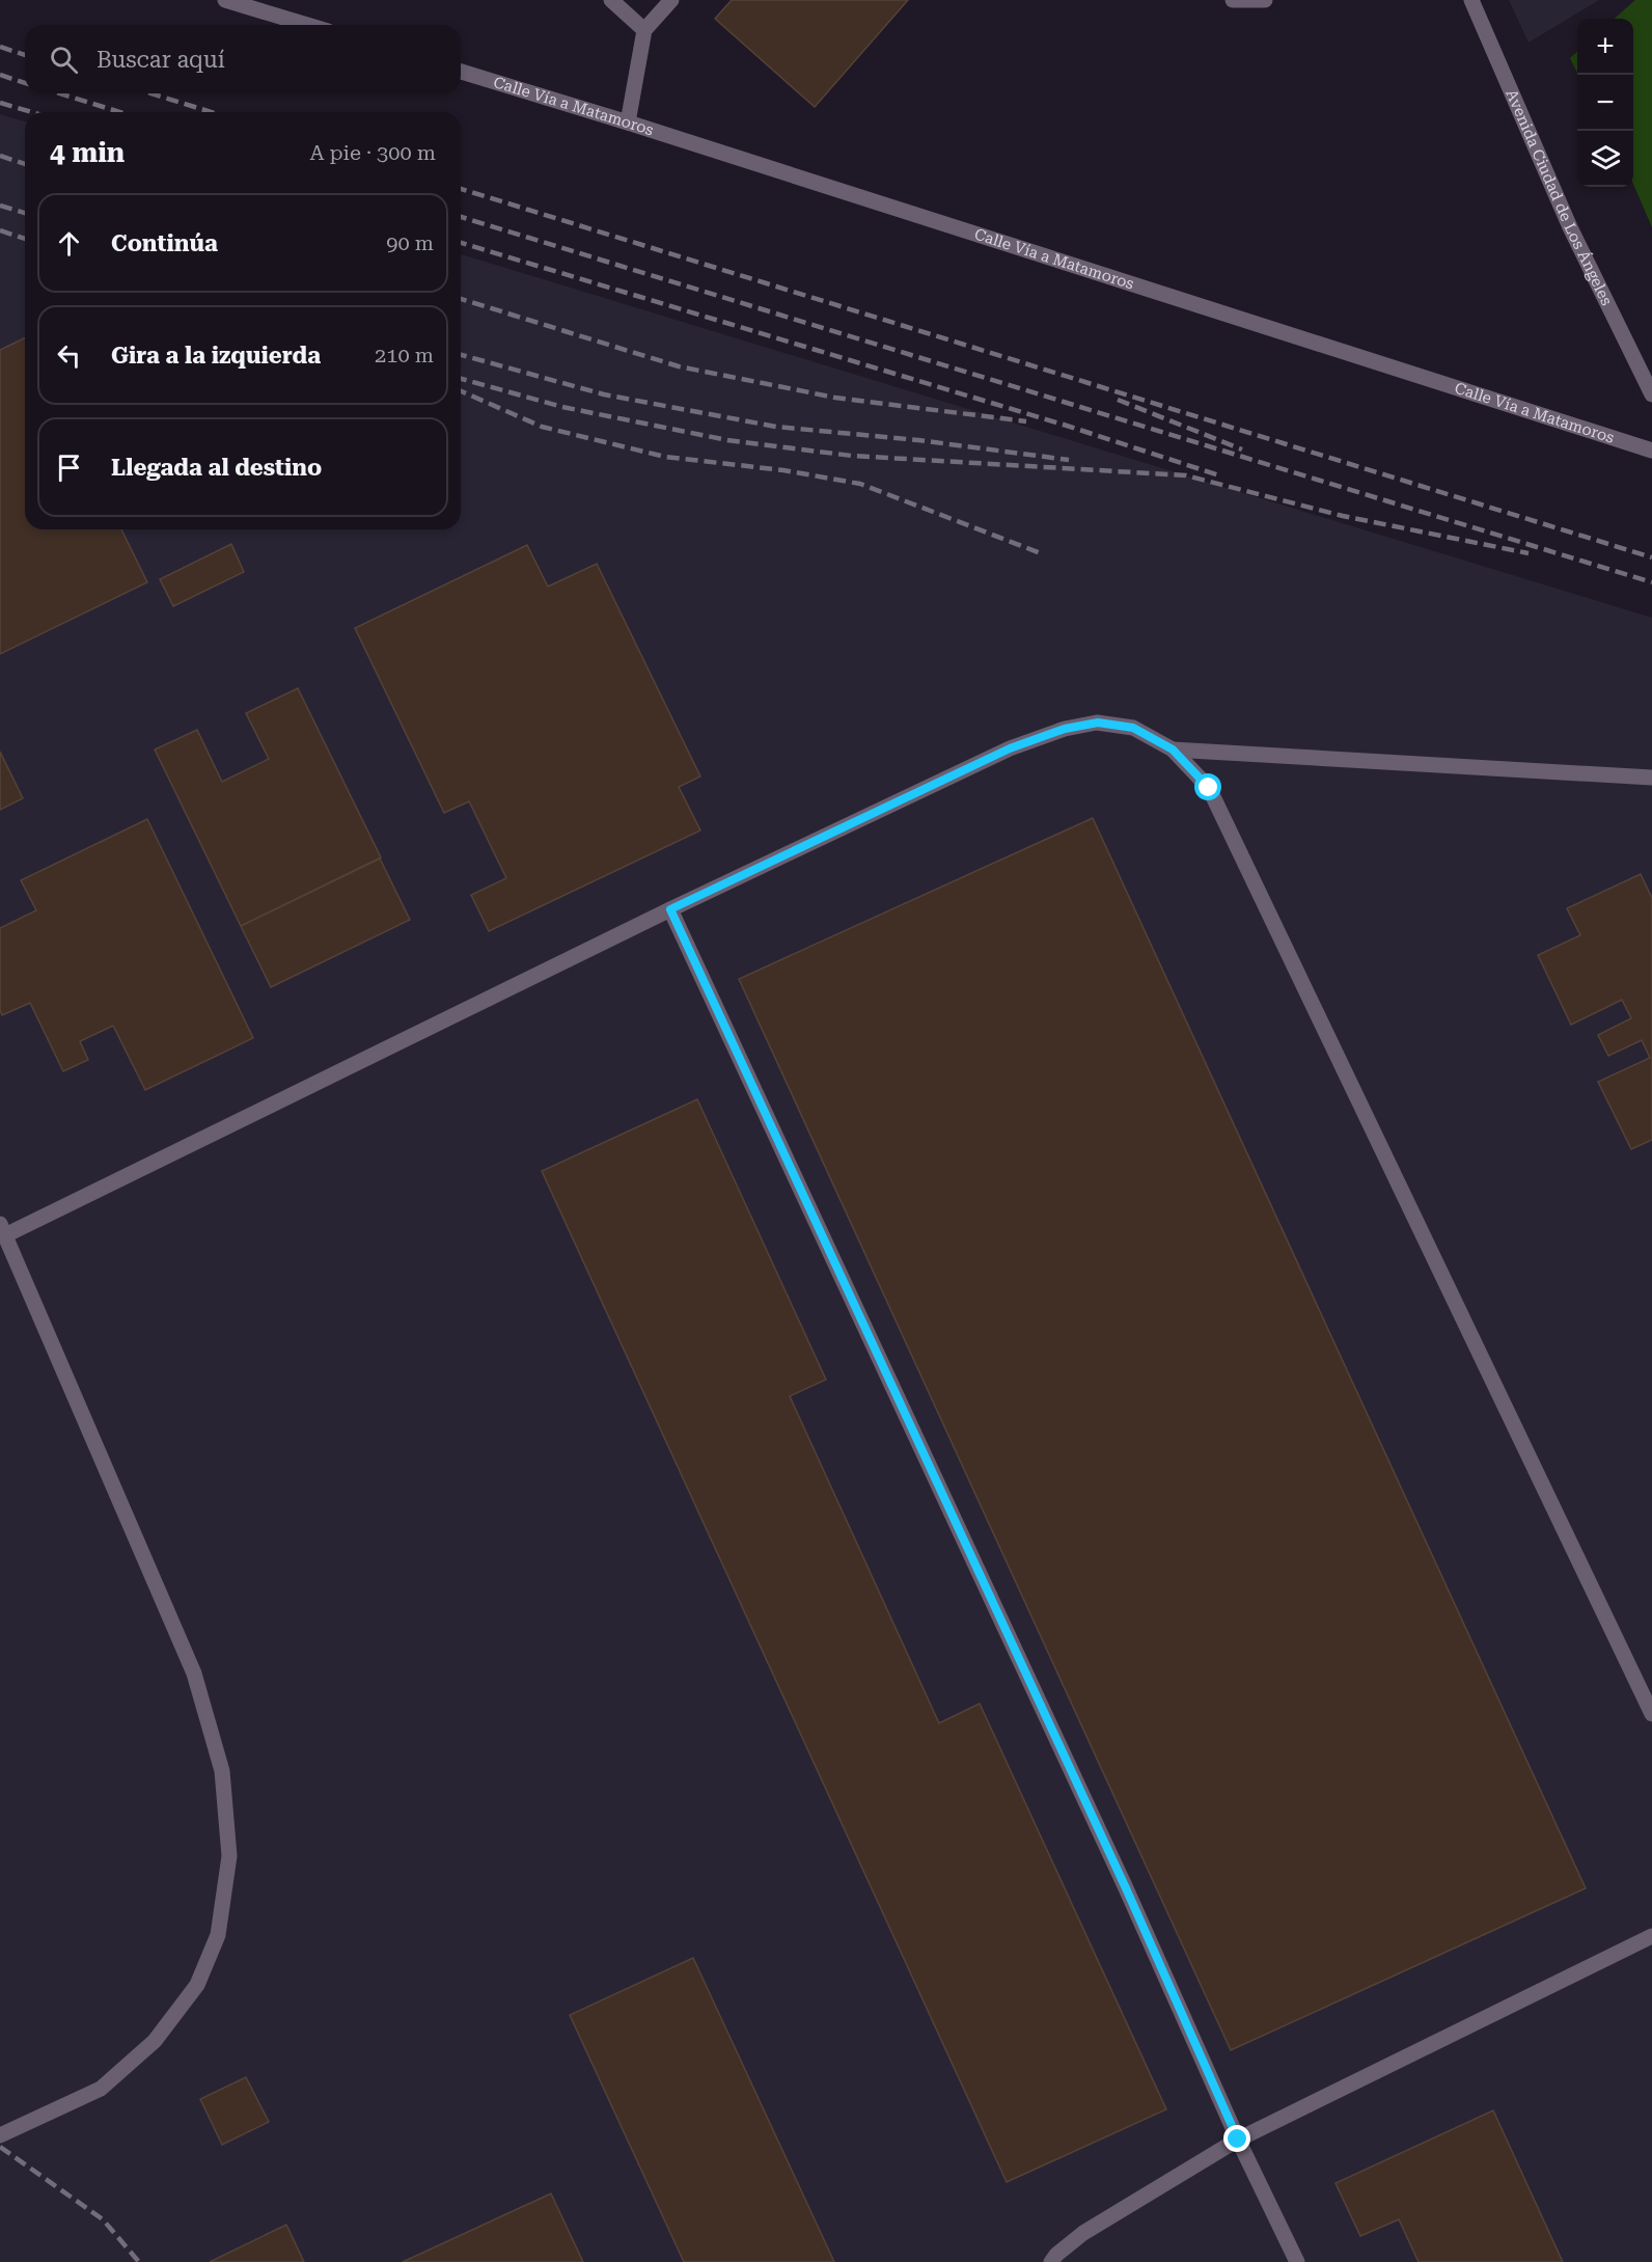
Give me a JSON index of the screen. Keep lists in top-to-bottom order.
{
  "streets": {
    "street": ["Calle Vía a Matamoros", "Avenida Ciudad de Los Ángeles"]
  },
  "page": {
    "map_buttons": ["+", "−"],
    "search": "Buscar aquí",
    "heading": ["4 min", "A pie · 300 m"],
    "list": [
      ["Continúa", "90 m"],
      ["Gira a la izquierda", "210 m"],
      "Llegada al destino"
    ]
  }
}
